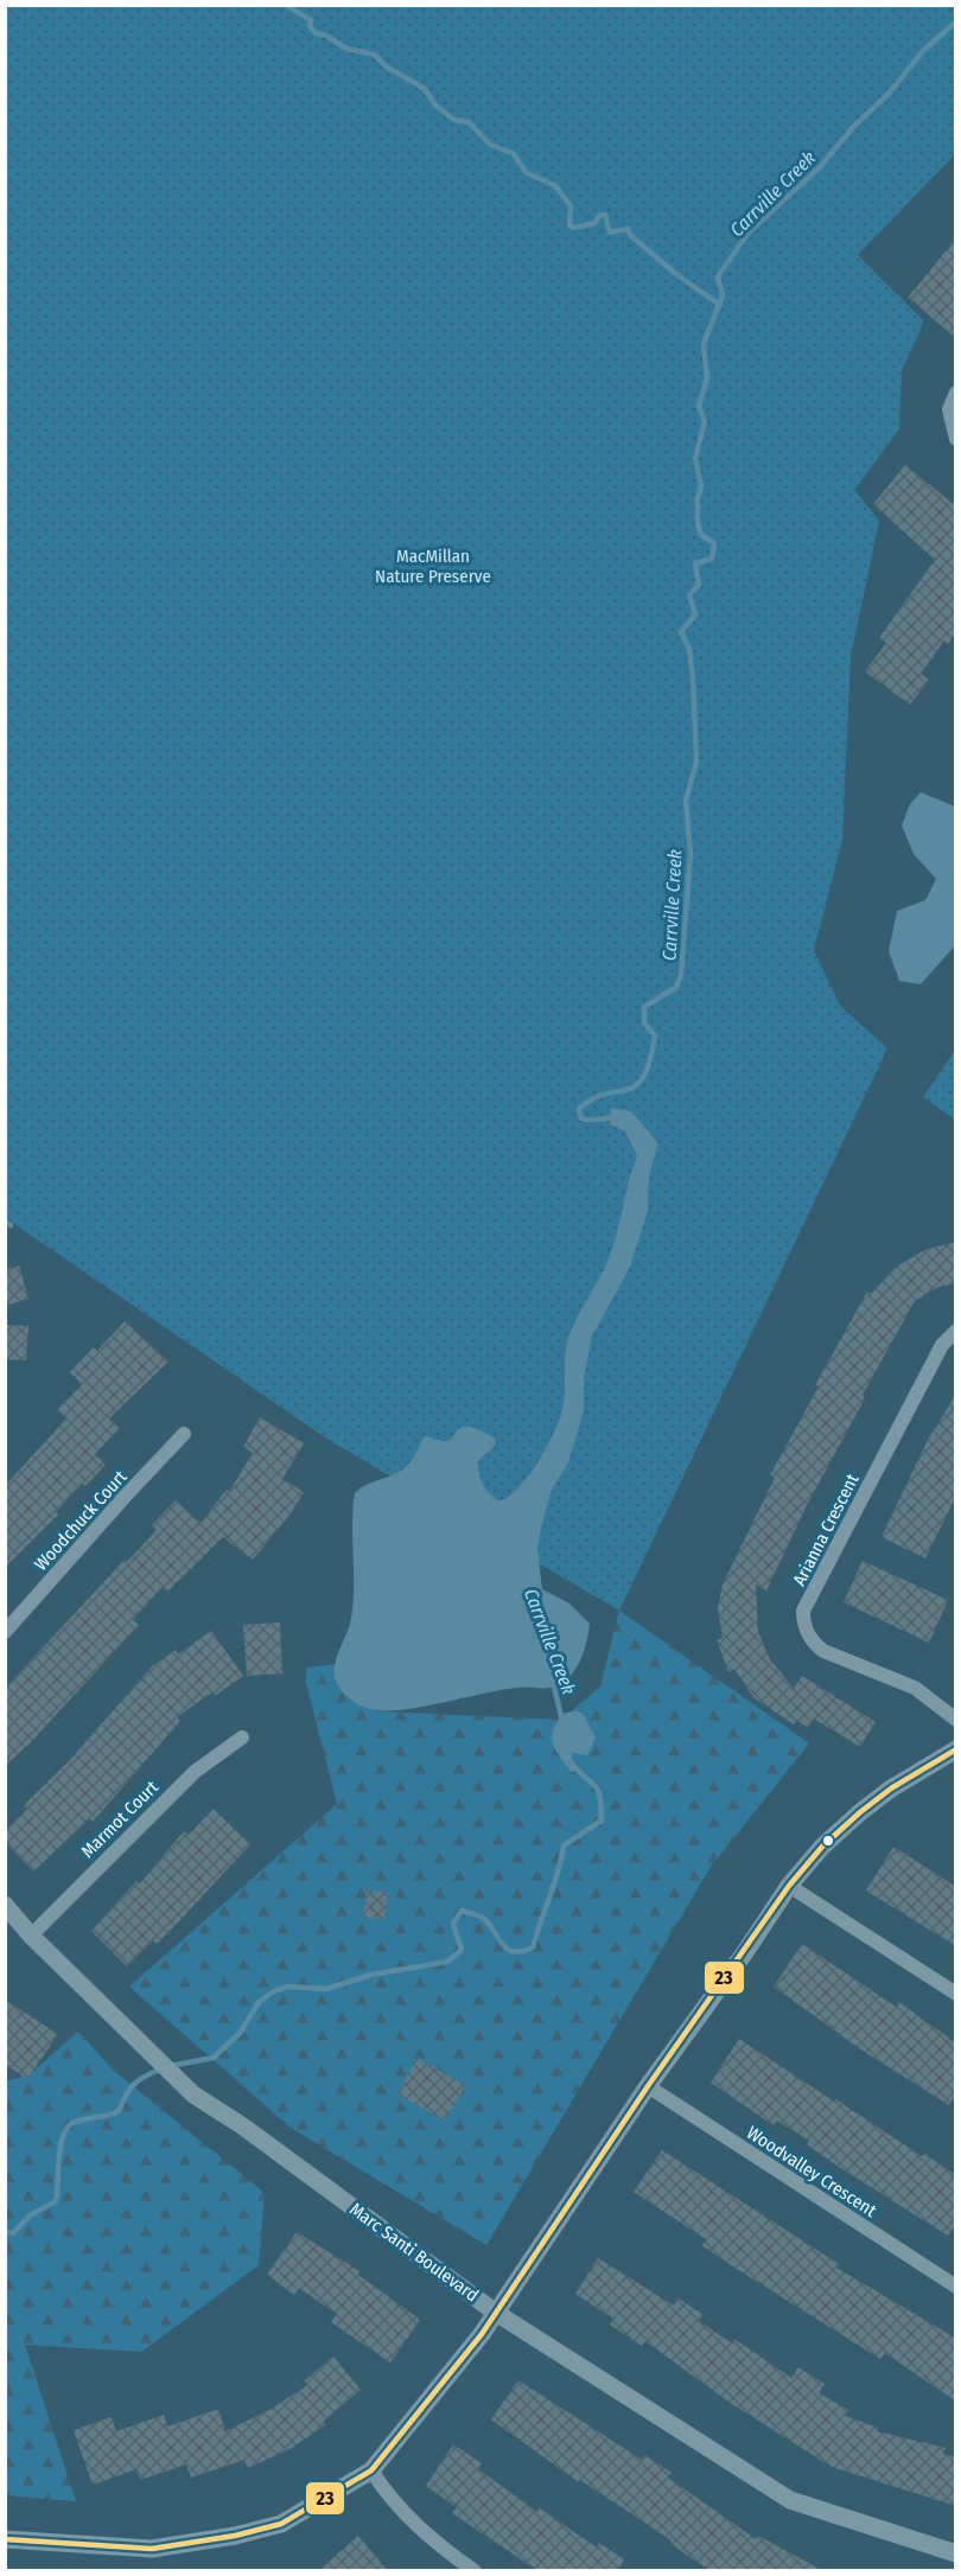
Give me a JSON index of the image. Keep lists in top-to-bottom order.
{
  "streets": {
    "street": [
      "Woodchuck Court",
      "Arianna Crescent",
      "Marmot Court",
      "Woodvalley Crescent",
      "Marc Santi Boulevard"
    ]
  },
  "crossings": [
    ["Marmot Court", "Marc Santi Boulevard"]
  ],
  "water": ["Carrville Creek"],
  "parks": ["MacMillan Nature Preserve"],
  "lines": ["transit line 23"]
}
